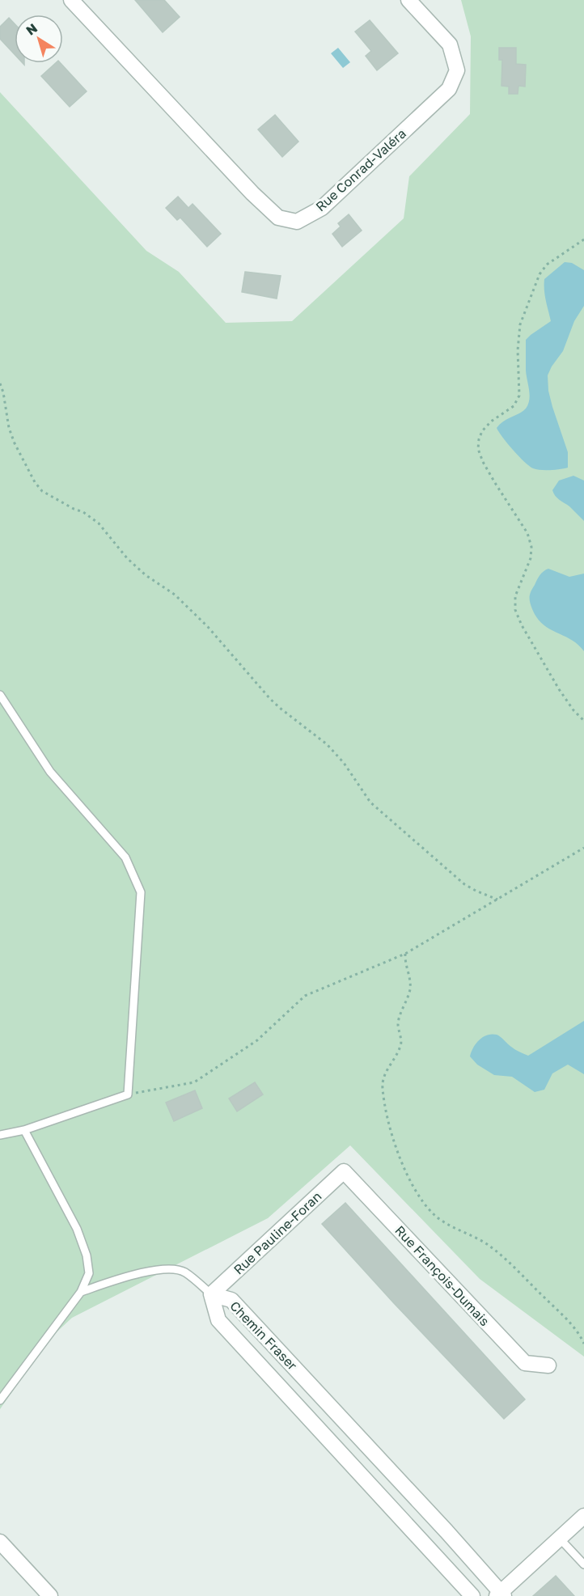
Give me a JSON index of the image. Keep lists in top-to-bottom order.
{
  "streets": {
    "street": [
      "Rue Conrad-Valéra",
      "Rue Pauline-Foran",
      "Rue François-Dumais",
      "Chemin Fraser"
    ]
  },
  "crossings": [
    ["Rue Pauline-Foran", "Rue François-Dumais"],
    ["Rue Pauline-Foran", "Chemin Fraser"]
  ],
  "north": "top left"
}
